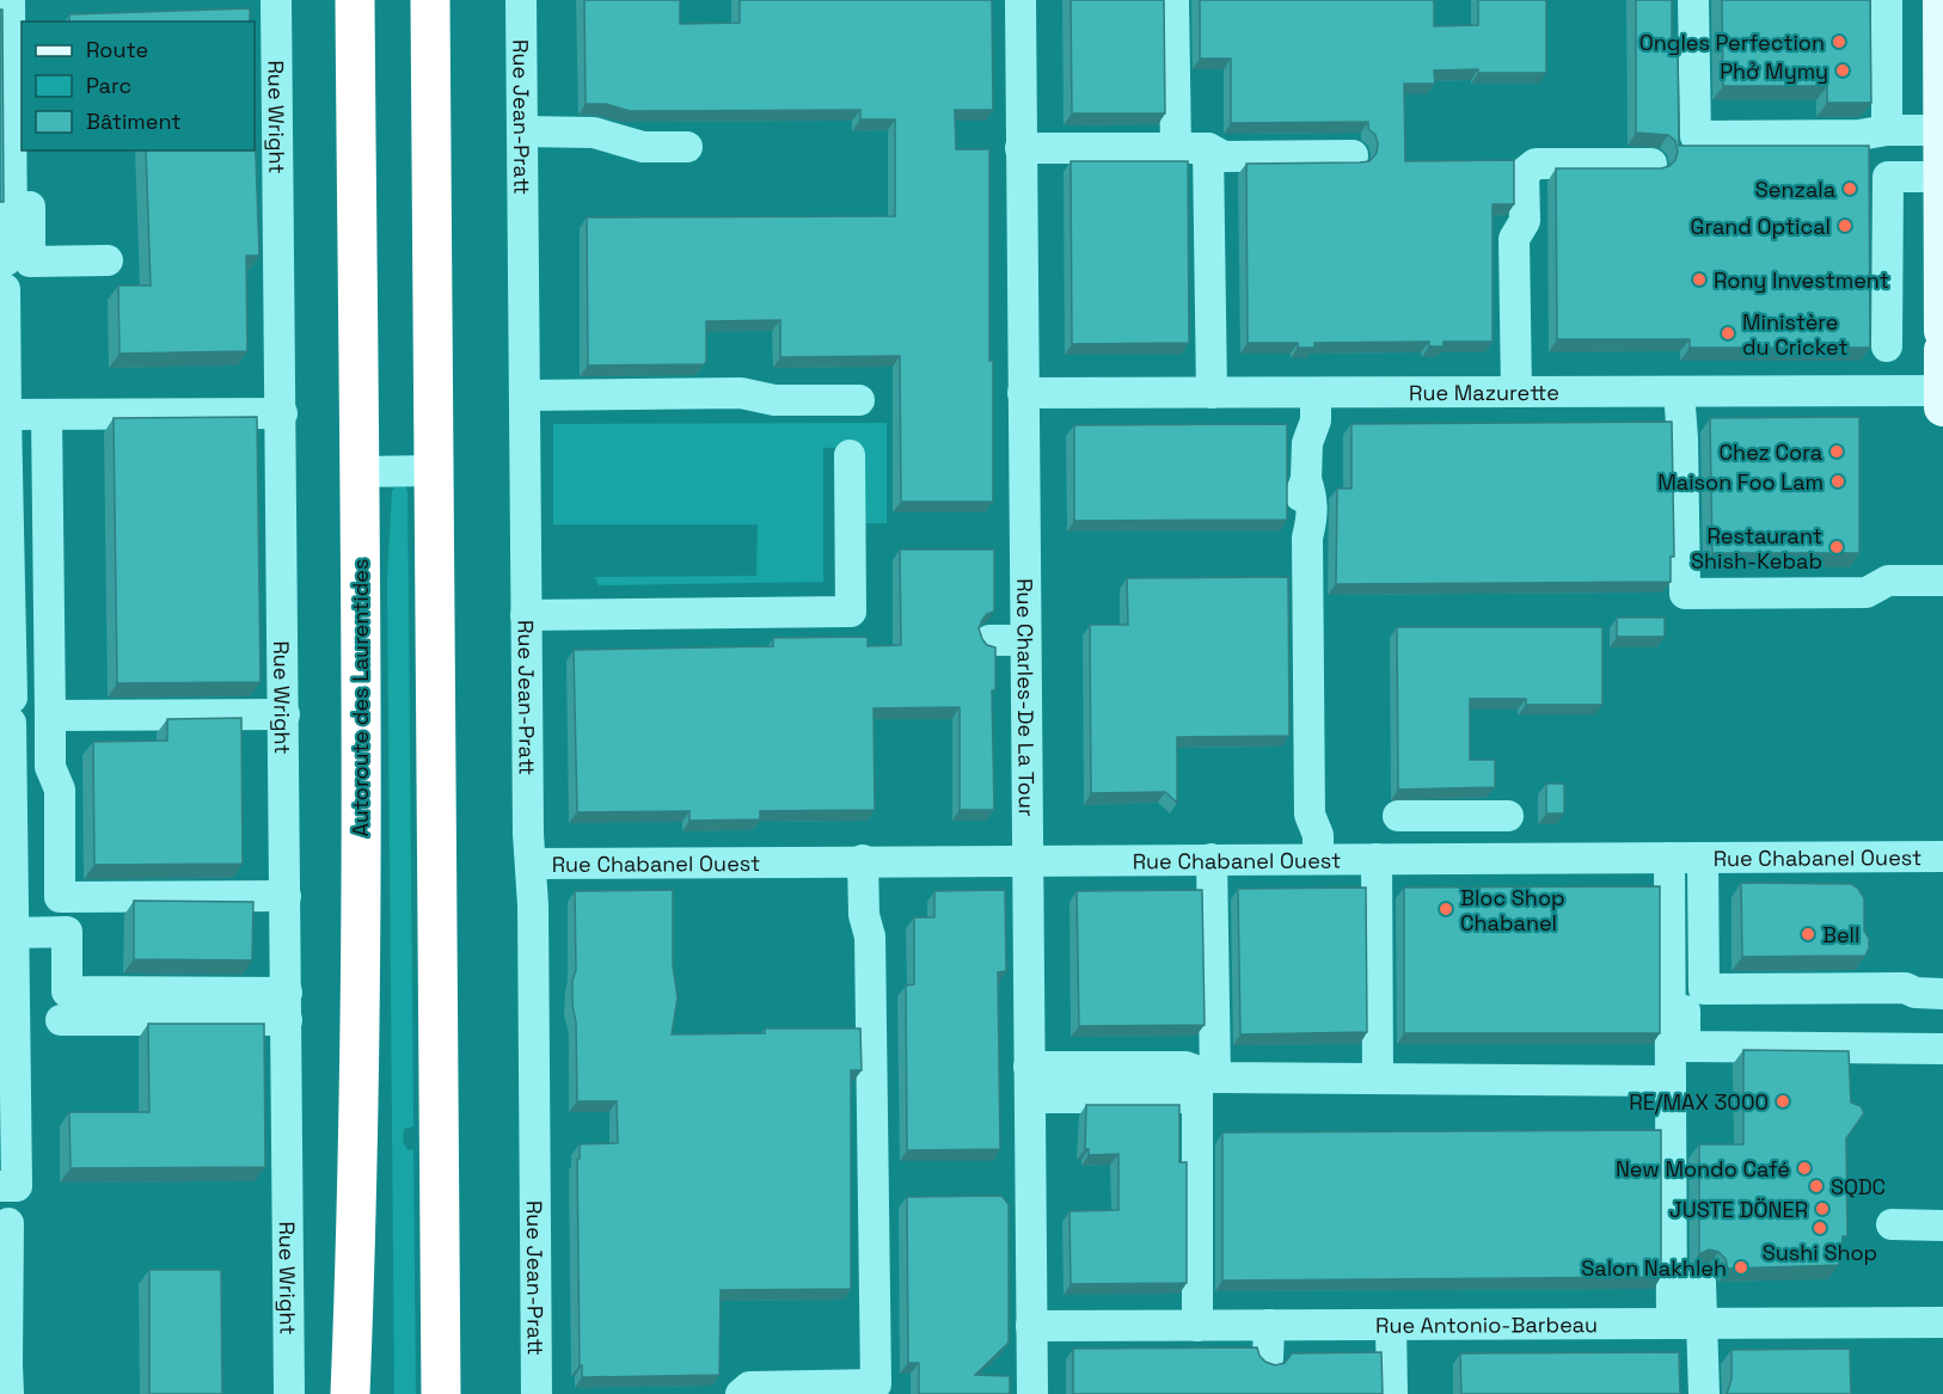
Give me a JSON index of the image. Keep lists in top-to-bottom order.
{
  "streets": {
    "highway": ["Autoroute des Laurentides"],
    "street": [
      "Rue Wright",
      "Rue Jean-Pratt",
      "Rue Mazurette",
      "Rue Charles-De La Tour",
      "Rue Chabanel Ouest",
      "Rue Antonio-Barbeau"
    ]
  },
  "crossings": [
    ["Rue Jean-Pratt", "Rue Chabanel Ouest"],
    ["Rue Mazurette", "Rue Charles-De La Tour"],
    ["Rue Charles-De La Tour", "Rue Chabanel Ouest"],
    ["Rue Charles-De La Tour", "Rue Antonio-Barbeau"]
  ],
  "places": [
    "Ongles Perfection",
    "Phở Mymy",
    "Senzala",
    "Grand Optical",
    "Rony Investment",
    "Ministère du Cricket",
    "Chez Cora",
    "Maison Foo Lam",
    "Restaurant Shish-Kebab",
    "Bloc Shop Chabanel",
    "Bell",
    "RE/MAX 3000",
    "New Mondo Café",
    "SQDC",
    "JUSTE DÖNER",
    "Sushi Shop",
    "Salon Nakhleh"
  ],
  "legend": ["Route", "Parc", "Bâtiment"]
}
